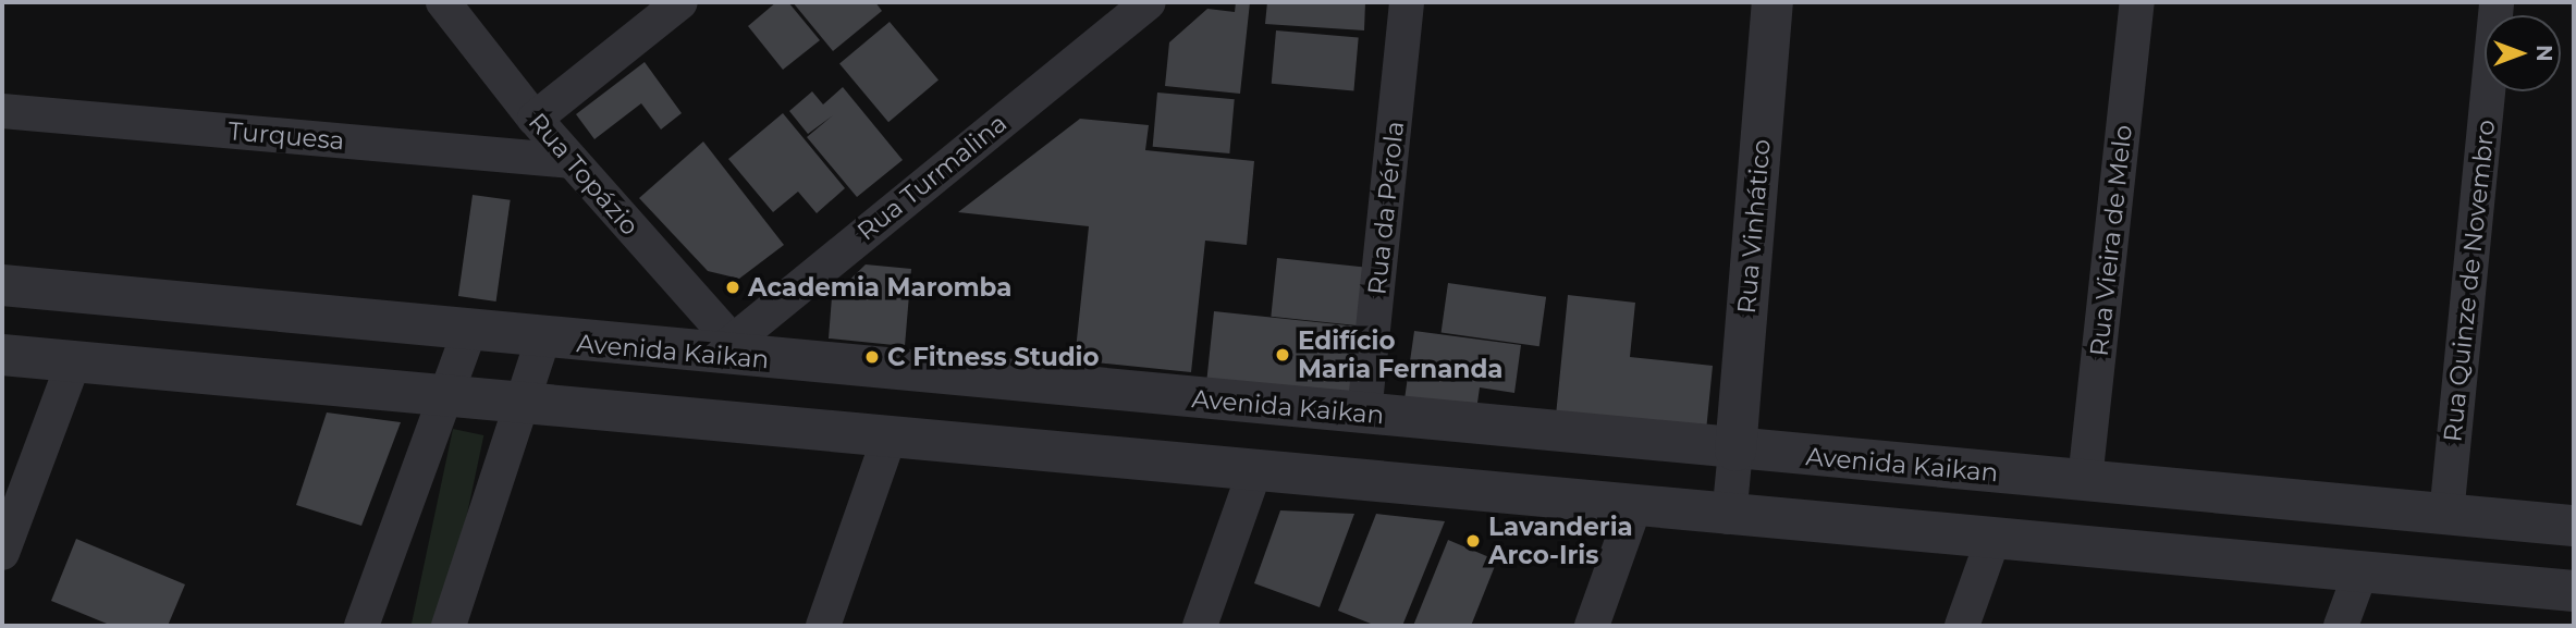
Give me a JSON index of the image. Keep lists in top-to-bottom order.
{
  "streets": {
    "street": [
      "Turquesa",
      "Rua Topázio",
      "Rua Turmalina",
      "Rua da Pérola",
      "Rua Vinhático",
      "Rua Vieira de Melo",
      "Rua Quinze de Novembro",
      "Avenida Kaikan"
    ]
  },
  "crossings": [
    ["Turquesa", "Rua Topázio"],
    ["Rua Topázio", "Rua Turmalina"],
    ["Rua Topázio", "Avenida Kaikan"],
    ["Rua Turmalina", "Avenida Kaikan"],
    ["Rua da Pérola", "Avenida Kaikan"],
    ["Rua Vinhático", "Avenida Kaikan"],
    ["Rua Vieira de Melo", "Avenida Kaikan"],
    ["Rua Quinze de Novembro", "Avenida Kaikan"]
  ],
  "places": [
    "Academia Maromba",
    "Edifício Maria Fernanda",
    "C Fitness Studio",
    "Lavanderia Arco-Iris"
  ],
  "north": "right"
}
